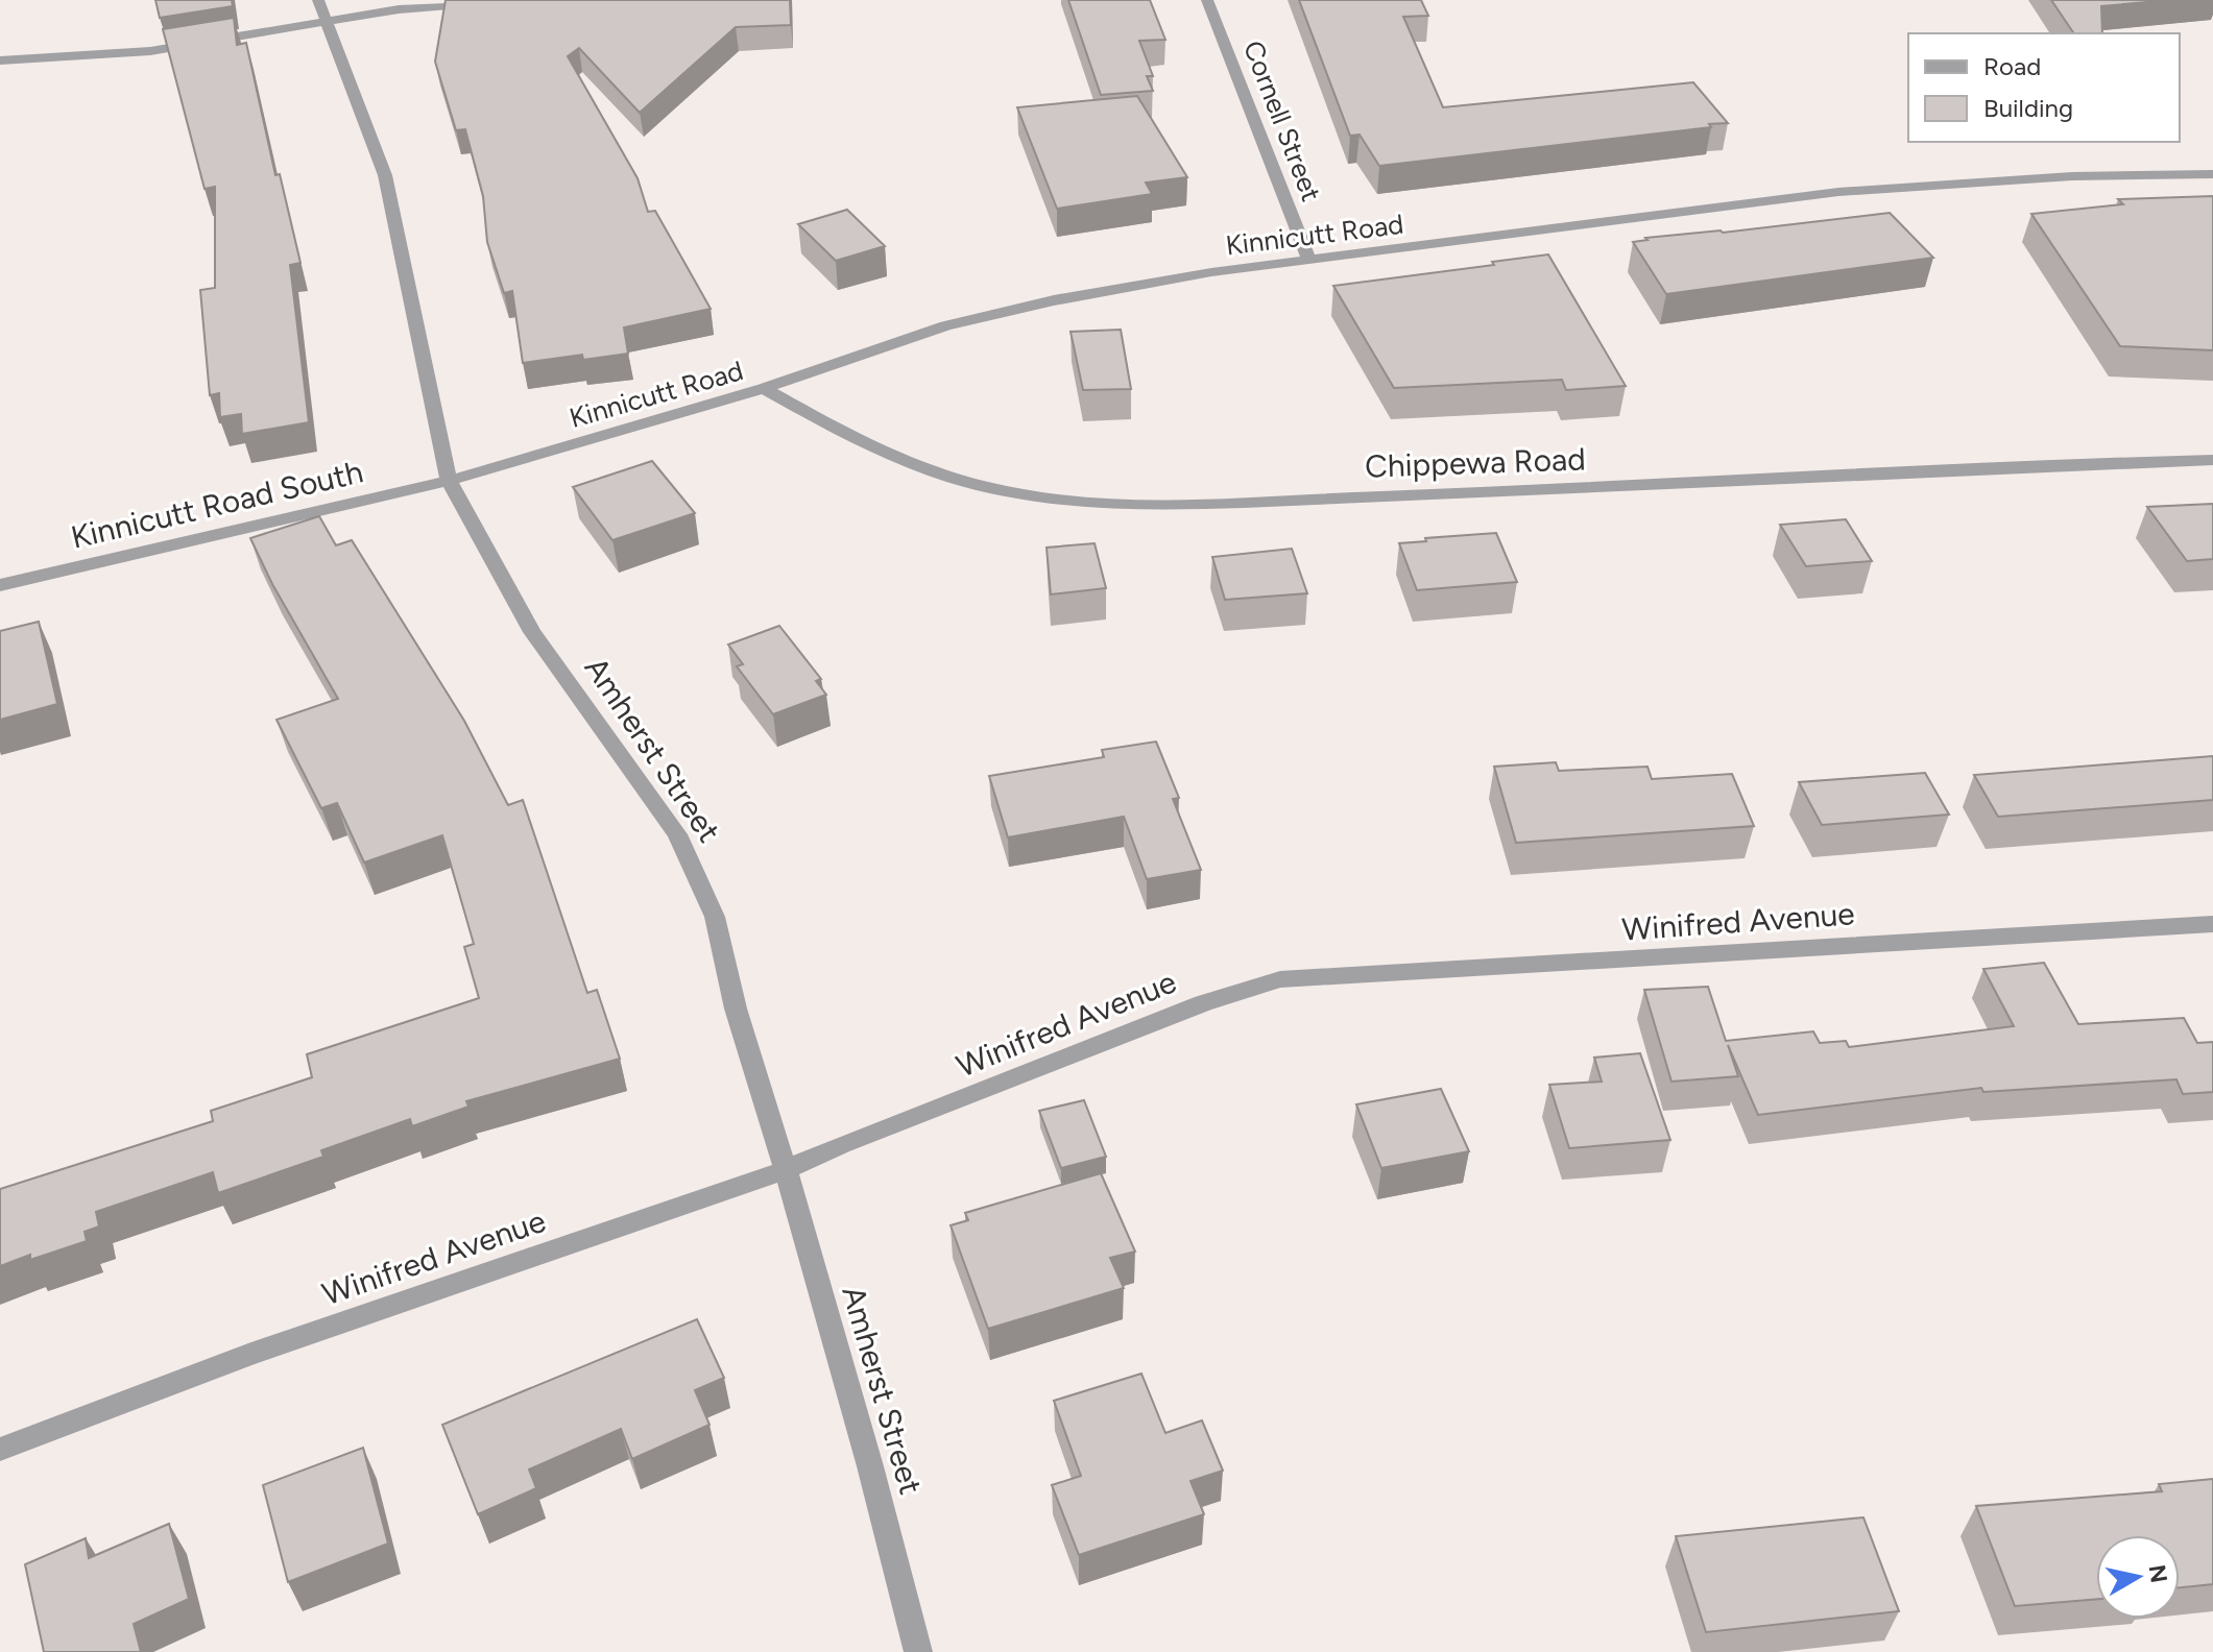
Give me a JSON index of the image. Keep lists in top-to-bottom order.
{
  "streets": {
    "street": [
      "Cornell Street",
      "Kinnicutt Road",
      "Chippewa Road",
      "Kinnicutt Road South",
      "Amherst Street",
      "Winifred Avenue"
    ]
  },
  "crossings": [
    ["Cornell Street", "Kinnicutt Road"],
    ["Kinnicutt Road", "Chippewa Road"],
    ["Kinnicutt Road", "Kinnicutt Road South"],
    ["Kinnicutt Road", "Amherst Street"],
    ["Kinnicutt Road South", "Amherst Street"],
    ["Amherst Street", "Winifred Avenue"]
  ],
  "legend": ["Road", "Building"],
  "north": "right"
}
